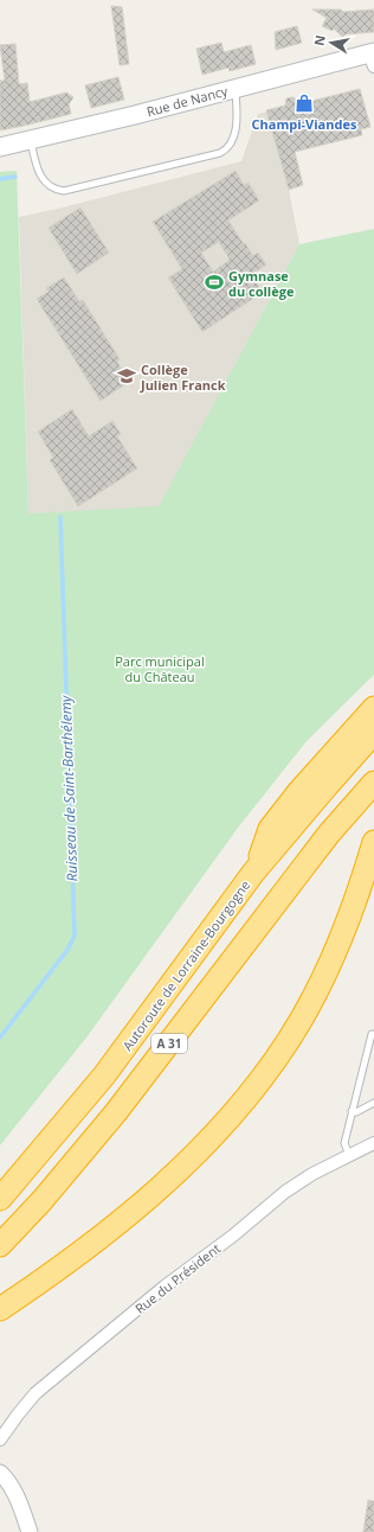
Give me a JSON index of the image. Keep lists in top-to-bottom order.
{
  "streets": {
    "highway": ["Autoroute de Lorraine-Bourgogne", "A 31"],
    "main road": ["Rue de Nancy"],
    "street": ["Rue du Président"]
  },
  "water": ["Ruisseau de Saint-Barthélemy"],
  "parks": ["Parc municipal du Château"],
  "places": {
    "shop": ["Champi-Viandes"],
    "sports": ["Gymnase du collège"],
    "school or university": ["Collège Julien Franck"]
  },
  "north": "left"
}
